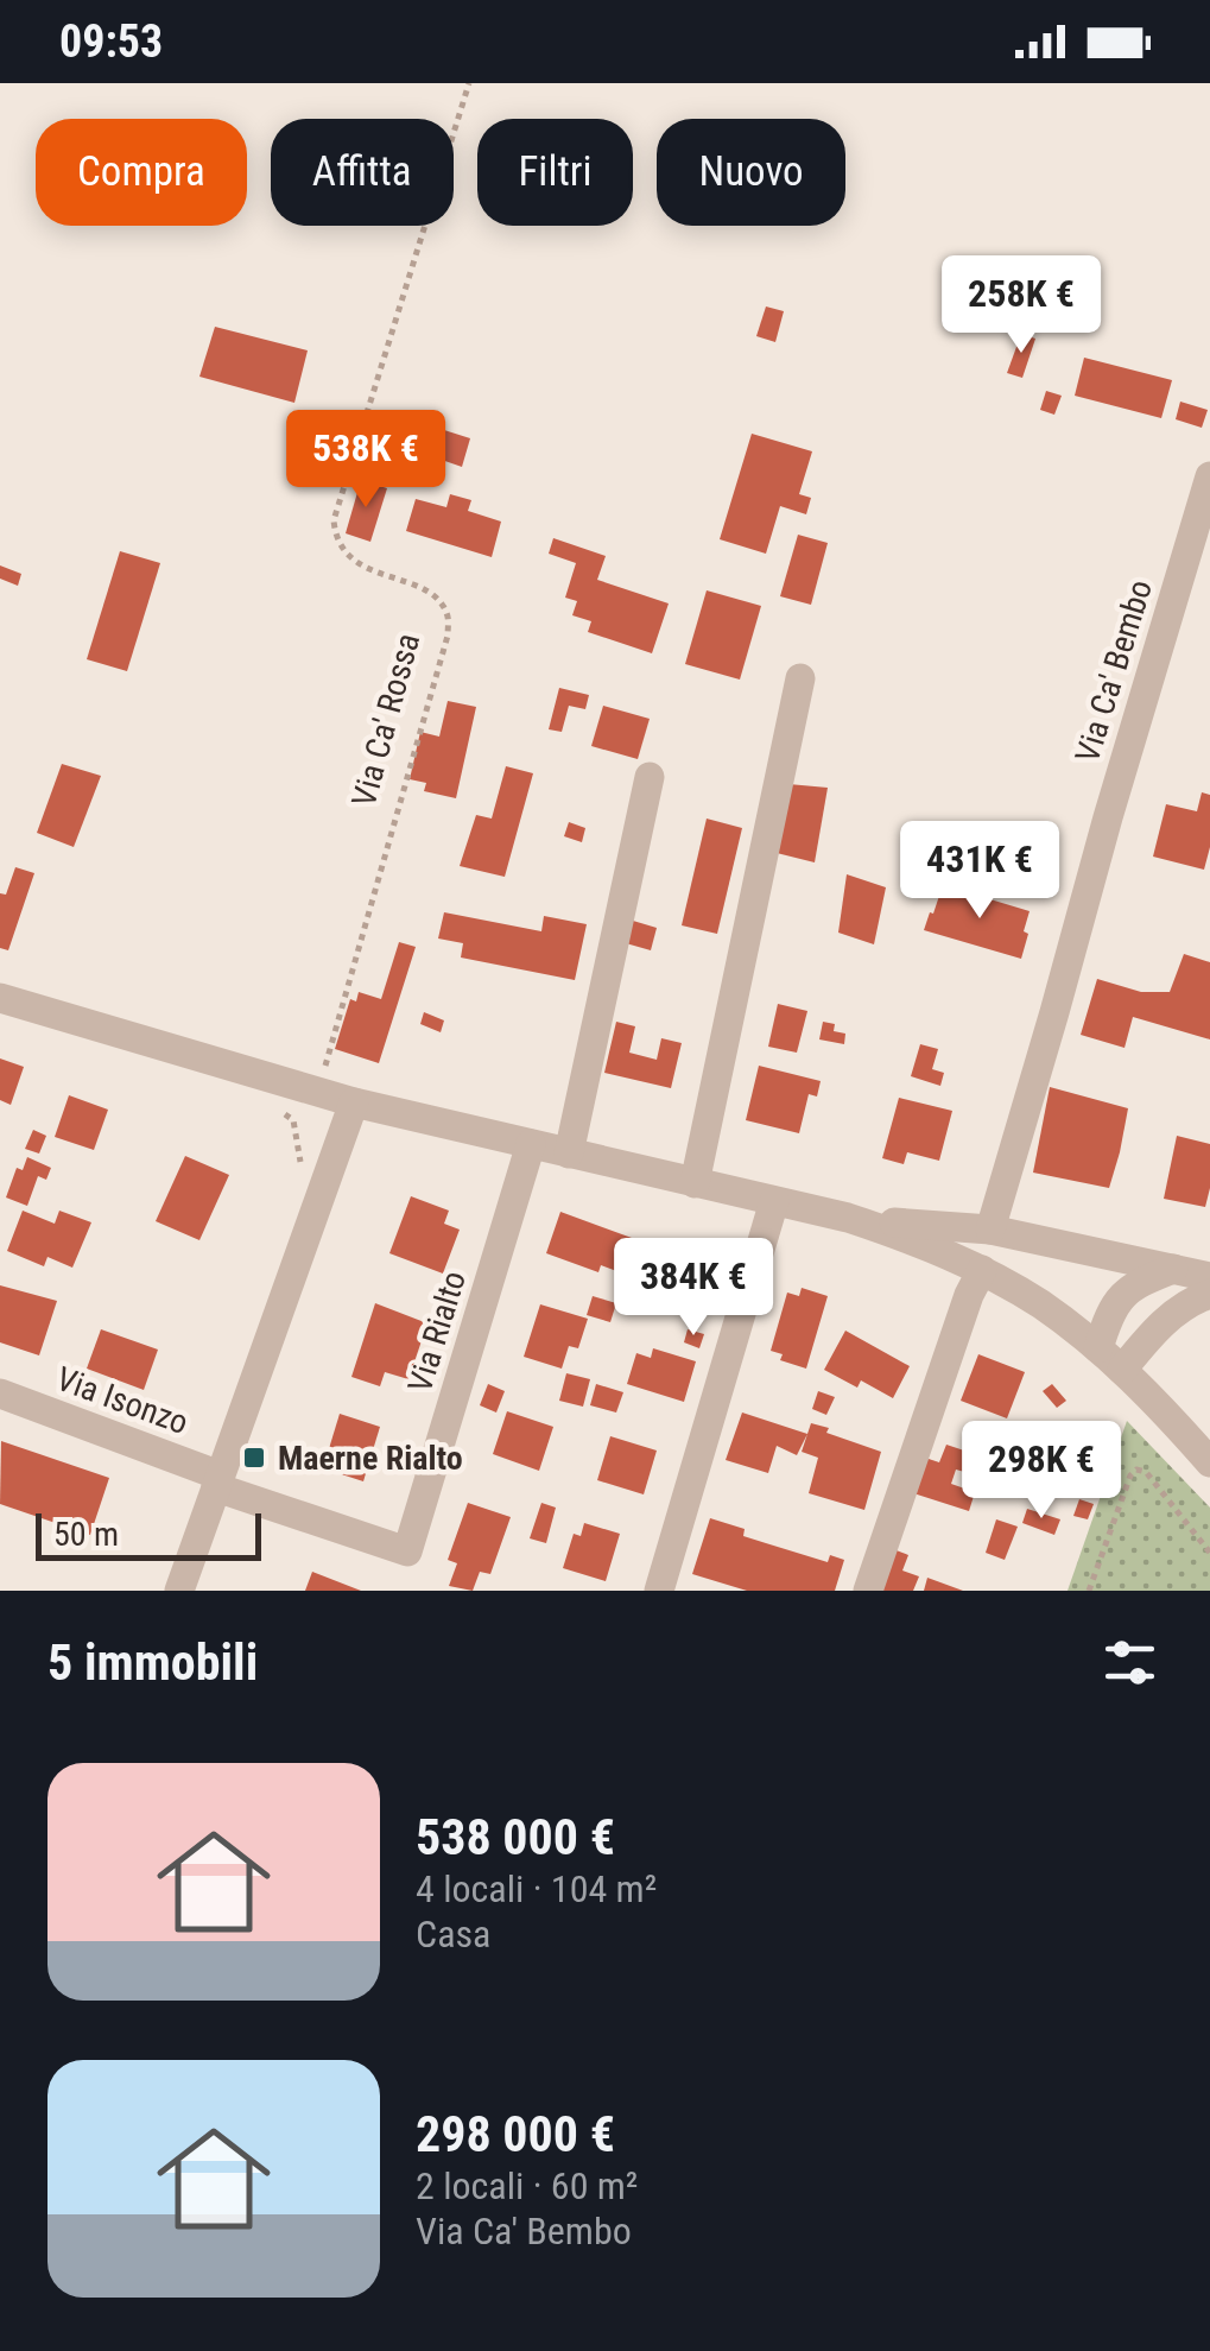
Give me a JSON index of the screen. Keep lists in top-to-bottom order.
{
  "streets": {
    "street": ["Via Ca' Bembo", "Via Rialto", "Via Isonzo"],
    "path": ["Via Ca' Rossa"]
  },
  "crossings": [
    ["Via Rialto", "Via Isonzo"]
  ],
  "places": {
    "transit": ["Maerne Rialto"]
  },
  "scale_bar": "50 m",
  "page": {
    "status": "09:53",
    "chip": [
      "Compra",
      "Affitta",
      "Filtri",
      "Nuovo"
    ],
    "price": [
      "258K €",
      "538K €",
      "431K €",
      "384K €",
      "298K €"
    ],
    "scale": "50 m",
    "heading": "5 immobili",
    "list": [
      {
        "name": "538 000 €",
        "note": "4 locali · 104 m² · Casa"
      },
      {
        "name": "298 000 €",
        "note": "2 locali · 60 m² · Via Ca' Bembo"
      }
    ]
  }
}
